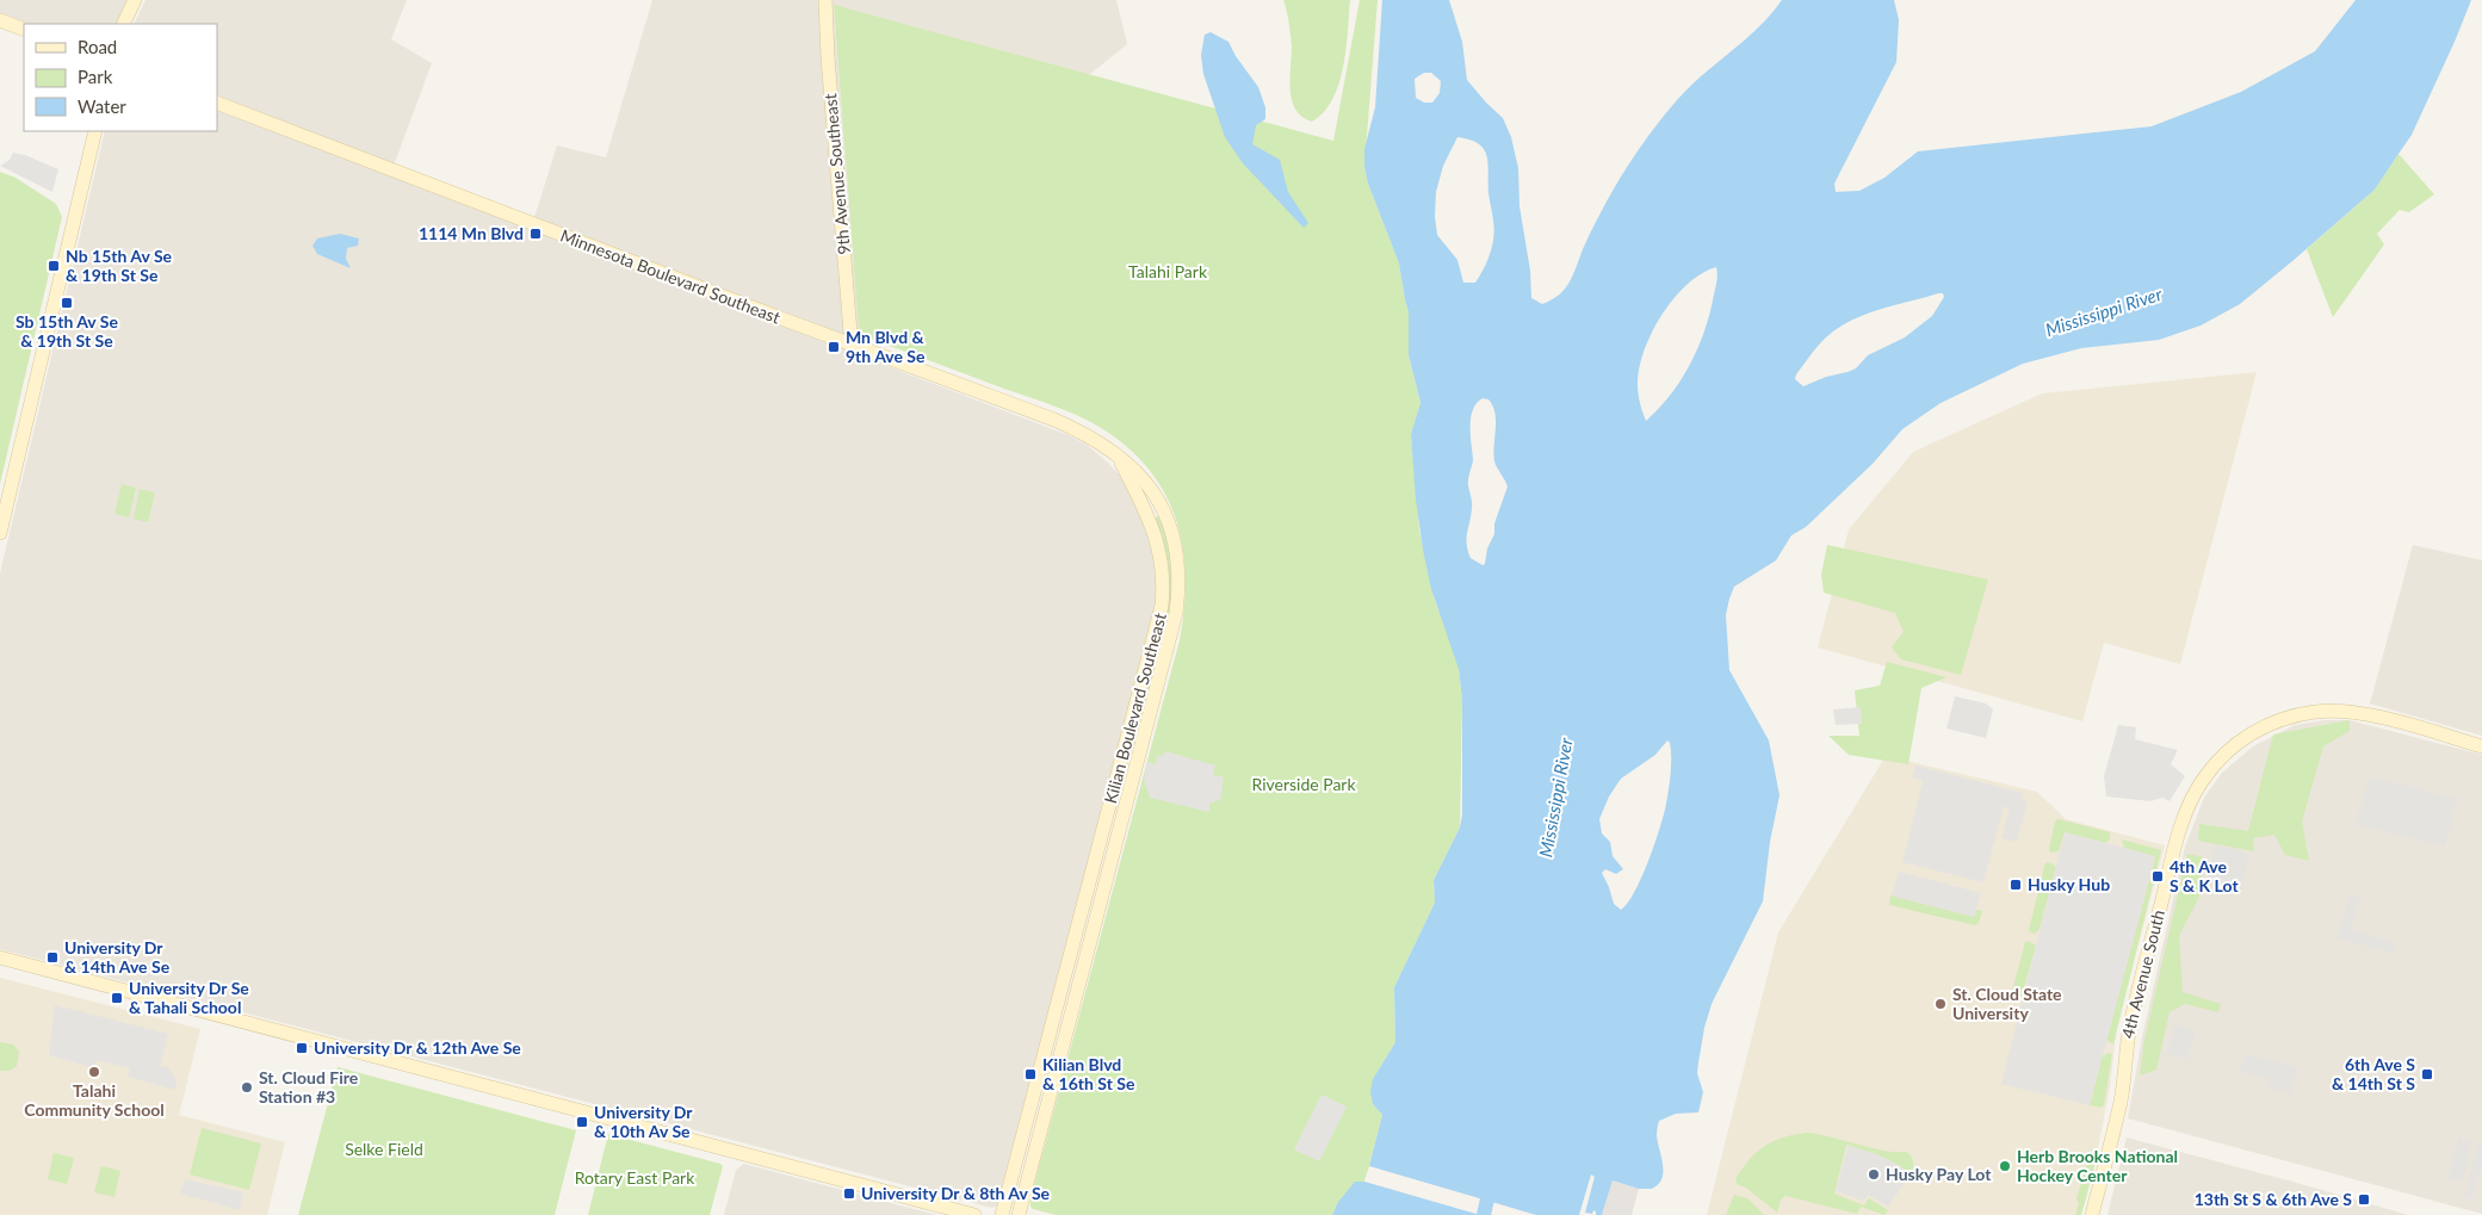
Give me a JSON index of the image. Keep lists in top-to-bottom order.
{
  "streets": {
    "street": [
      "9th Avenue Southeast",
      "Minnesota Boulevard Southeast",
      "Kilian Boulevard Southeast",
      "4th Avenue South"
    ]
  },
  "crossings": [
    ["9th Avenue Southeast", "Minnesota Boulevard Southeast"],
    ["Minnesota Boulevard Southeast", "Kilian Boulevard Southeast"]
  ],
  "water": ["Mississippi River"],
  "parks": [
    "Talahi Park",
    "Riverside Park",
    "Selke Field",
    "Rotary East Park"
  ],
  "places": {
    "transit": [
      "1114 Mn Blvd",
      "Nb 15th Av Se & 19th St Se",
      "Sb 15th Av Se & 19th St Se",
      "Mn Blvd & 9th Ave Se",
      "4th Ave S & K Lot",
      "Husky Hub",
      "University Dr & 14th Ave Se",
      "University Dr Se & Tahali School",
      "University Dr & 12th Ave Se",
      "Kilian Blvd & 16th St Se",
      "6th Ave S & 14th St S",
      "University Dr & 10th Av Se",
      "University Dr & 8th Av Se",
      "13th St S & 6th Ave S"
    ],
    "other": [
      "St. Cloud State University",
      "Talahi Community School",
      "St. Cloud Fire Station #3",
      "Herb Brooks National Hockey Center",
      "Husky Pay Lot"
    ]
  },
  "legend": ["Road", "Park", "Water"]
}
